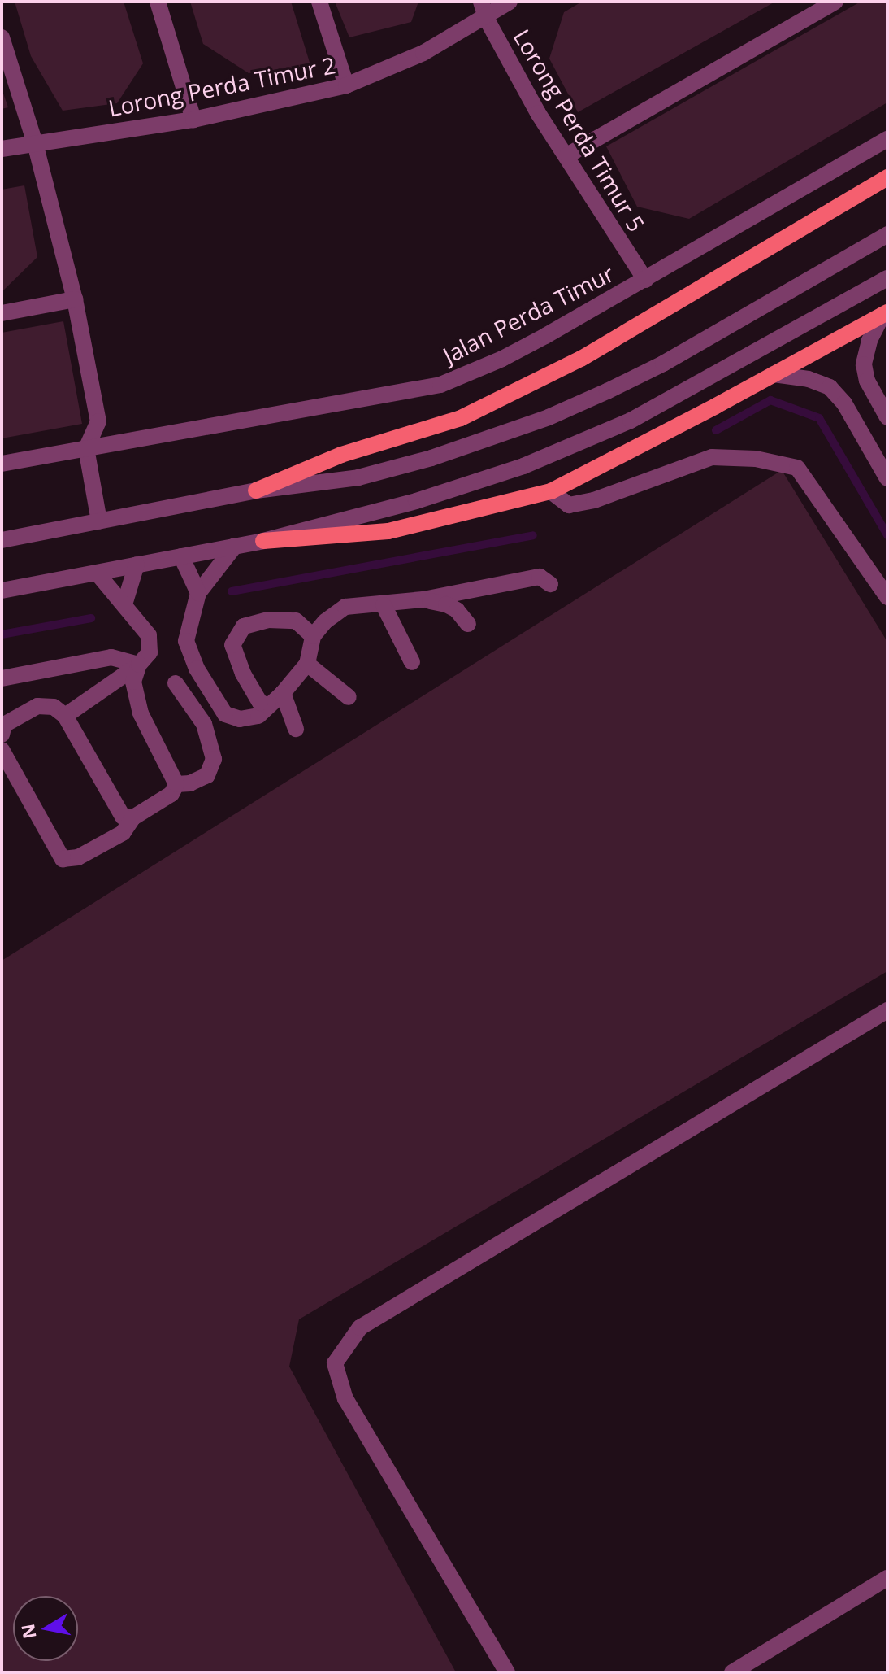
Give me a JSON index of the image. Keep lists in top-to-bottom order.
{
  "streets": {
    "street": ["Lorong Perda Timur 2", "Lorong Perda Timur 5", "Jalan Perda Timur"]
  },
  "crossings": [
    ["Lorong Perda Timur 2", "Lorong Perda Timur 5"],
    ["Lorong Perda Timur 5", "Jalan Perda Timur"]
  ],
  "north": "left"
}
